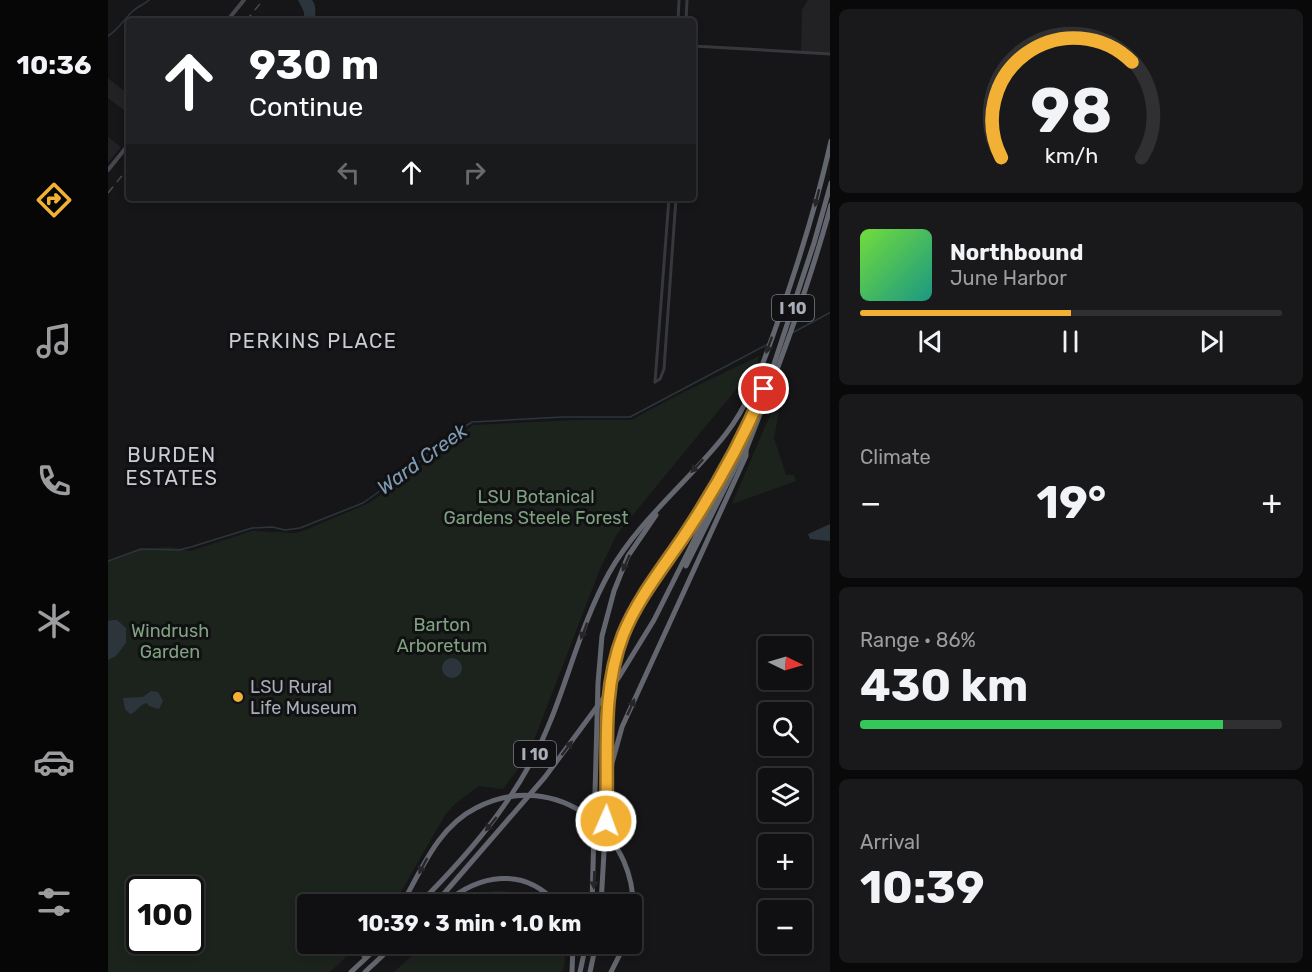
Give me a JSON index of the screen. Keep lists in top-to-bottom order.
{
  "streets": {
    "highway": ["I 10"]
  },
  "districts": ["PERKINS PLACE", "BURDEN ESTATES"],
  "water": ["Ward Creek"],
  "parks": ["LSU Botanical Gardens Steele Forest", "Barton Arboretum", "Windrush Garden"],
  "places": ["LSU Rural Life Museum"],
  "north": "right",
  "page": {
    "tabs": "10:36",
    "turn": ["930 m", "Continue"],
    "song": ["Northbound", "June Harbor"],
    "tile": [
      "Climate",
      ["Range · 86%", "430 km"],
      ["Arrival", "10:39"]
    ],
    "heat": ["−", "19°", "+"],
    "map_buttons": ["+", "−"],
    "limit": "100",
    "trip": "10:39 · 3 min · 1.0 km",
    "gauge": ["98", "km/h"]
  }
}
